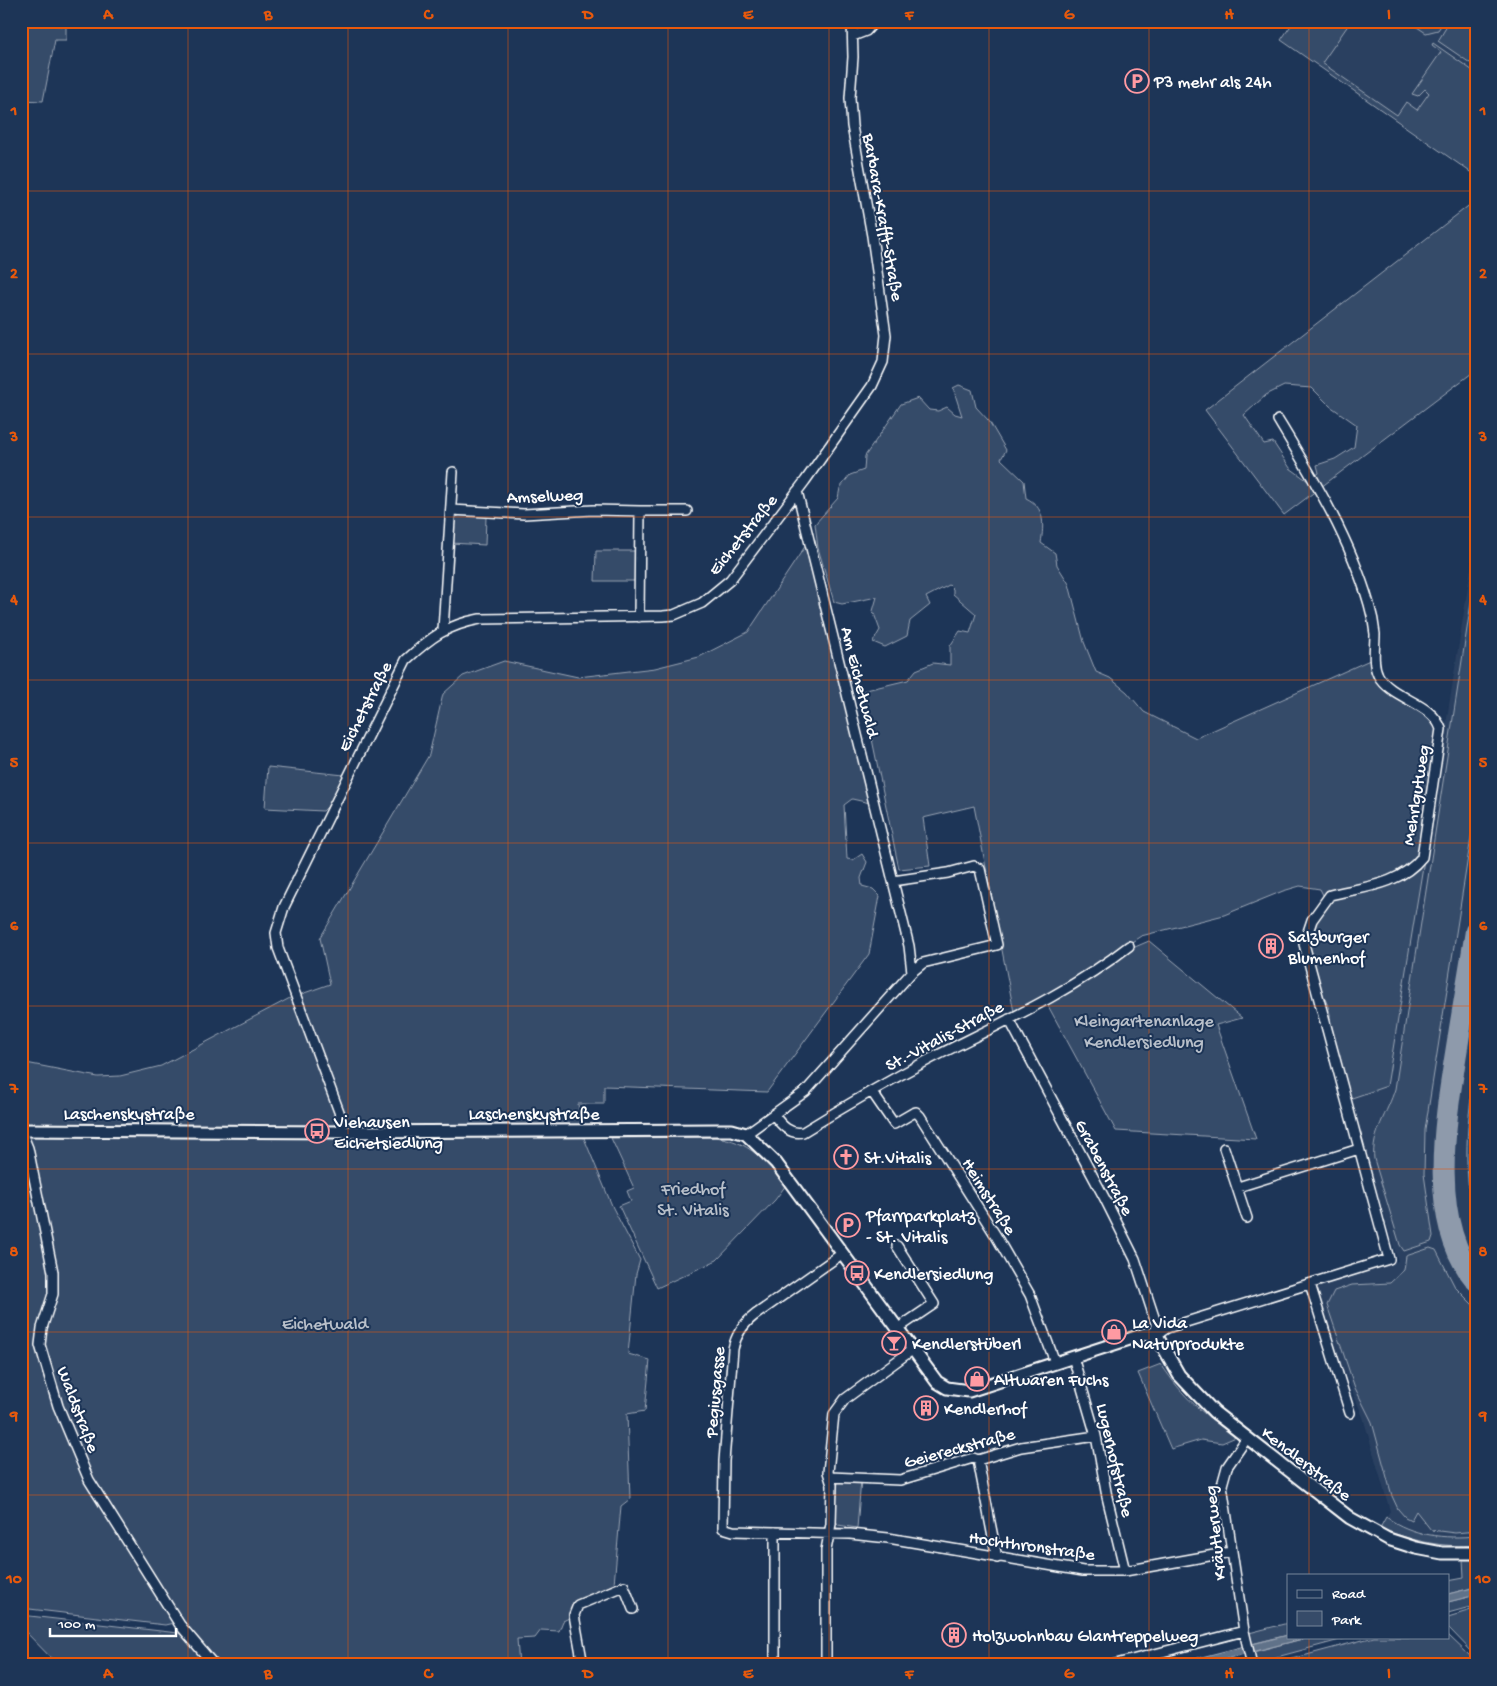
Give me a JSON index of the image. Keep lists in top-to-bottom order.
{
  "streets": {
    "street": [
      "Barbara-Krafft-Straße",
      "Amselweg",
      "Eichetstraße",
      "Am Eichetwald",
      "Mehrlgutweg",
      "St.-Vitalis-Straße",
      "Laschenskystraße",
      "Grabenstraße",
      "Heimstraße",
      "Pegiusgasse",
      "Waldstraße",
      "Geiereckstraße",
      "Lugerhofstraße",
      "Kendlerstraße",
      "Kräutlerweg",
      "Hochthronstraße"
    ]
  },
  "crossings": [
    ["Barbara-Krafft-Straße", "Eichetstraße"],
    ["Eichetstraße", "Am Eichetwald"],
    ["Eichetstraße", "Laschenskystraße"],
    ["St.-Vitalis-Straße", "Grabenstraße"],
    ["St.-Vitalis-Straße", "Heimstraße"],
    ["Laschenskystraße", "Waldstraße"],
    ["Grabenstraße", "Kendlerstraße"],
    ["Pegiusgasse", "Hochthronstraße"],
    ["Geiereckstraße", "Lugerhofstraße"],
    ["Lugerhofstraße", "Hochthronstraße"],
    ["Kendlerstraße", "Kräutlerweg"],
    ["Kräutlerweg", "Hochthronstraße"]
  ],
  "parks": ["Kleingartenanlage Kendlersiedlung", "Friedhof St. Vitalis", "Eichetwald"],
  "places": {
    "parking": ["P3 mehr als 24h", "Pfarrparkplatz - St. Vitalis"],
    "building": ["Salzburger Blumenhof", "Kendlerhof", "Holzwohnbau Glantreppelweg"],
    "bus stop": ["Viehausen Eichetsiedlung", "Kendlersiedlung"],
    "church": ["St.Vitalis"],
    "shop": ["La Vida Naturprodukte", "Altwaren Fuchs"],
    "bar": ["Kendlerstüberl"]
  },
  "legend": ["Road", "Park"],
  "scale_bar": "100 m",
  "grid": {
    "columns": [
      "A",
      "B",
      "C",
      "D",
      "E",
      "F",
      "G",
      "H",
      "I"
    ],
    "rows": [
      "1",
      "2",
      "3",
      "4",
      "5",
      "6",
      "7",
      "8",
      "9",
      "10"
    ]
  }
}
